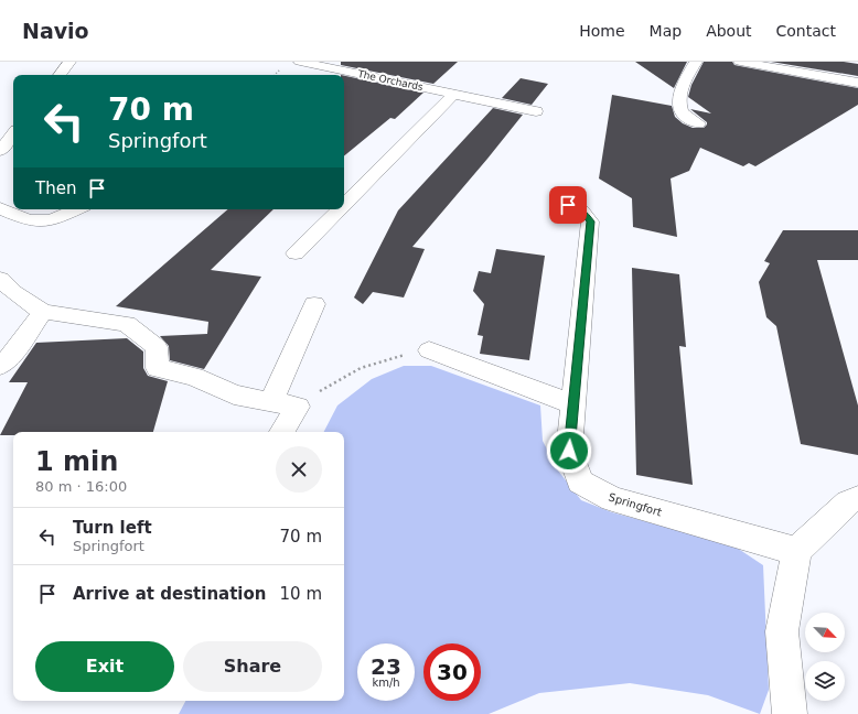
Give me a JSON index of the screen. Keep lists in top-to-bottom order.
{
  "streets": {
    "street": ["The Orchards", "Springfort"]
  },
  "north": "bottom right",
  "page": {
    "header": "Navio",
    "nav": [
      "Home",
      "Map",
      "About",
      "Contact"
    ],
    "turn": ["70 m", "Springfort"],
    "then": "Then",
    "heading": ["1 min", "80 m · 16:00"],
    "list": [
      {
        "name": "Turn left",
        "note": "Springfort",
        "value": "70 m"
      },
      {
        "name": "Arrive at destination",
        "value": "10 m"
      }
    ],
    "buttons": ["Exit", "Share"],
    "speed": "23 km/h",
    "limit": "30"
  }
}
